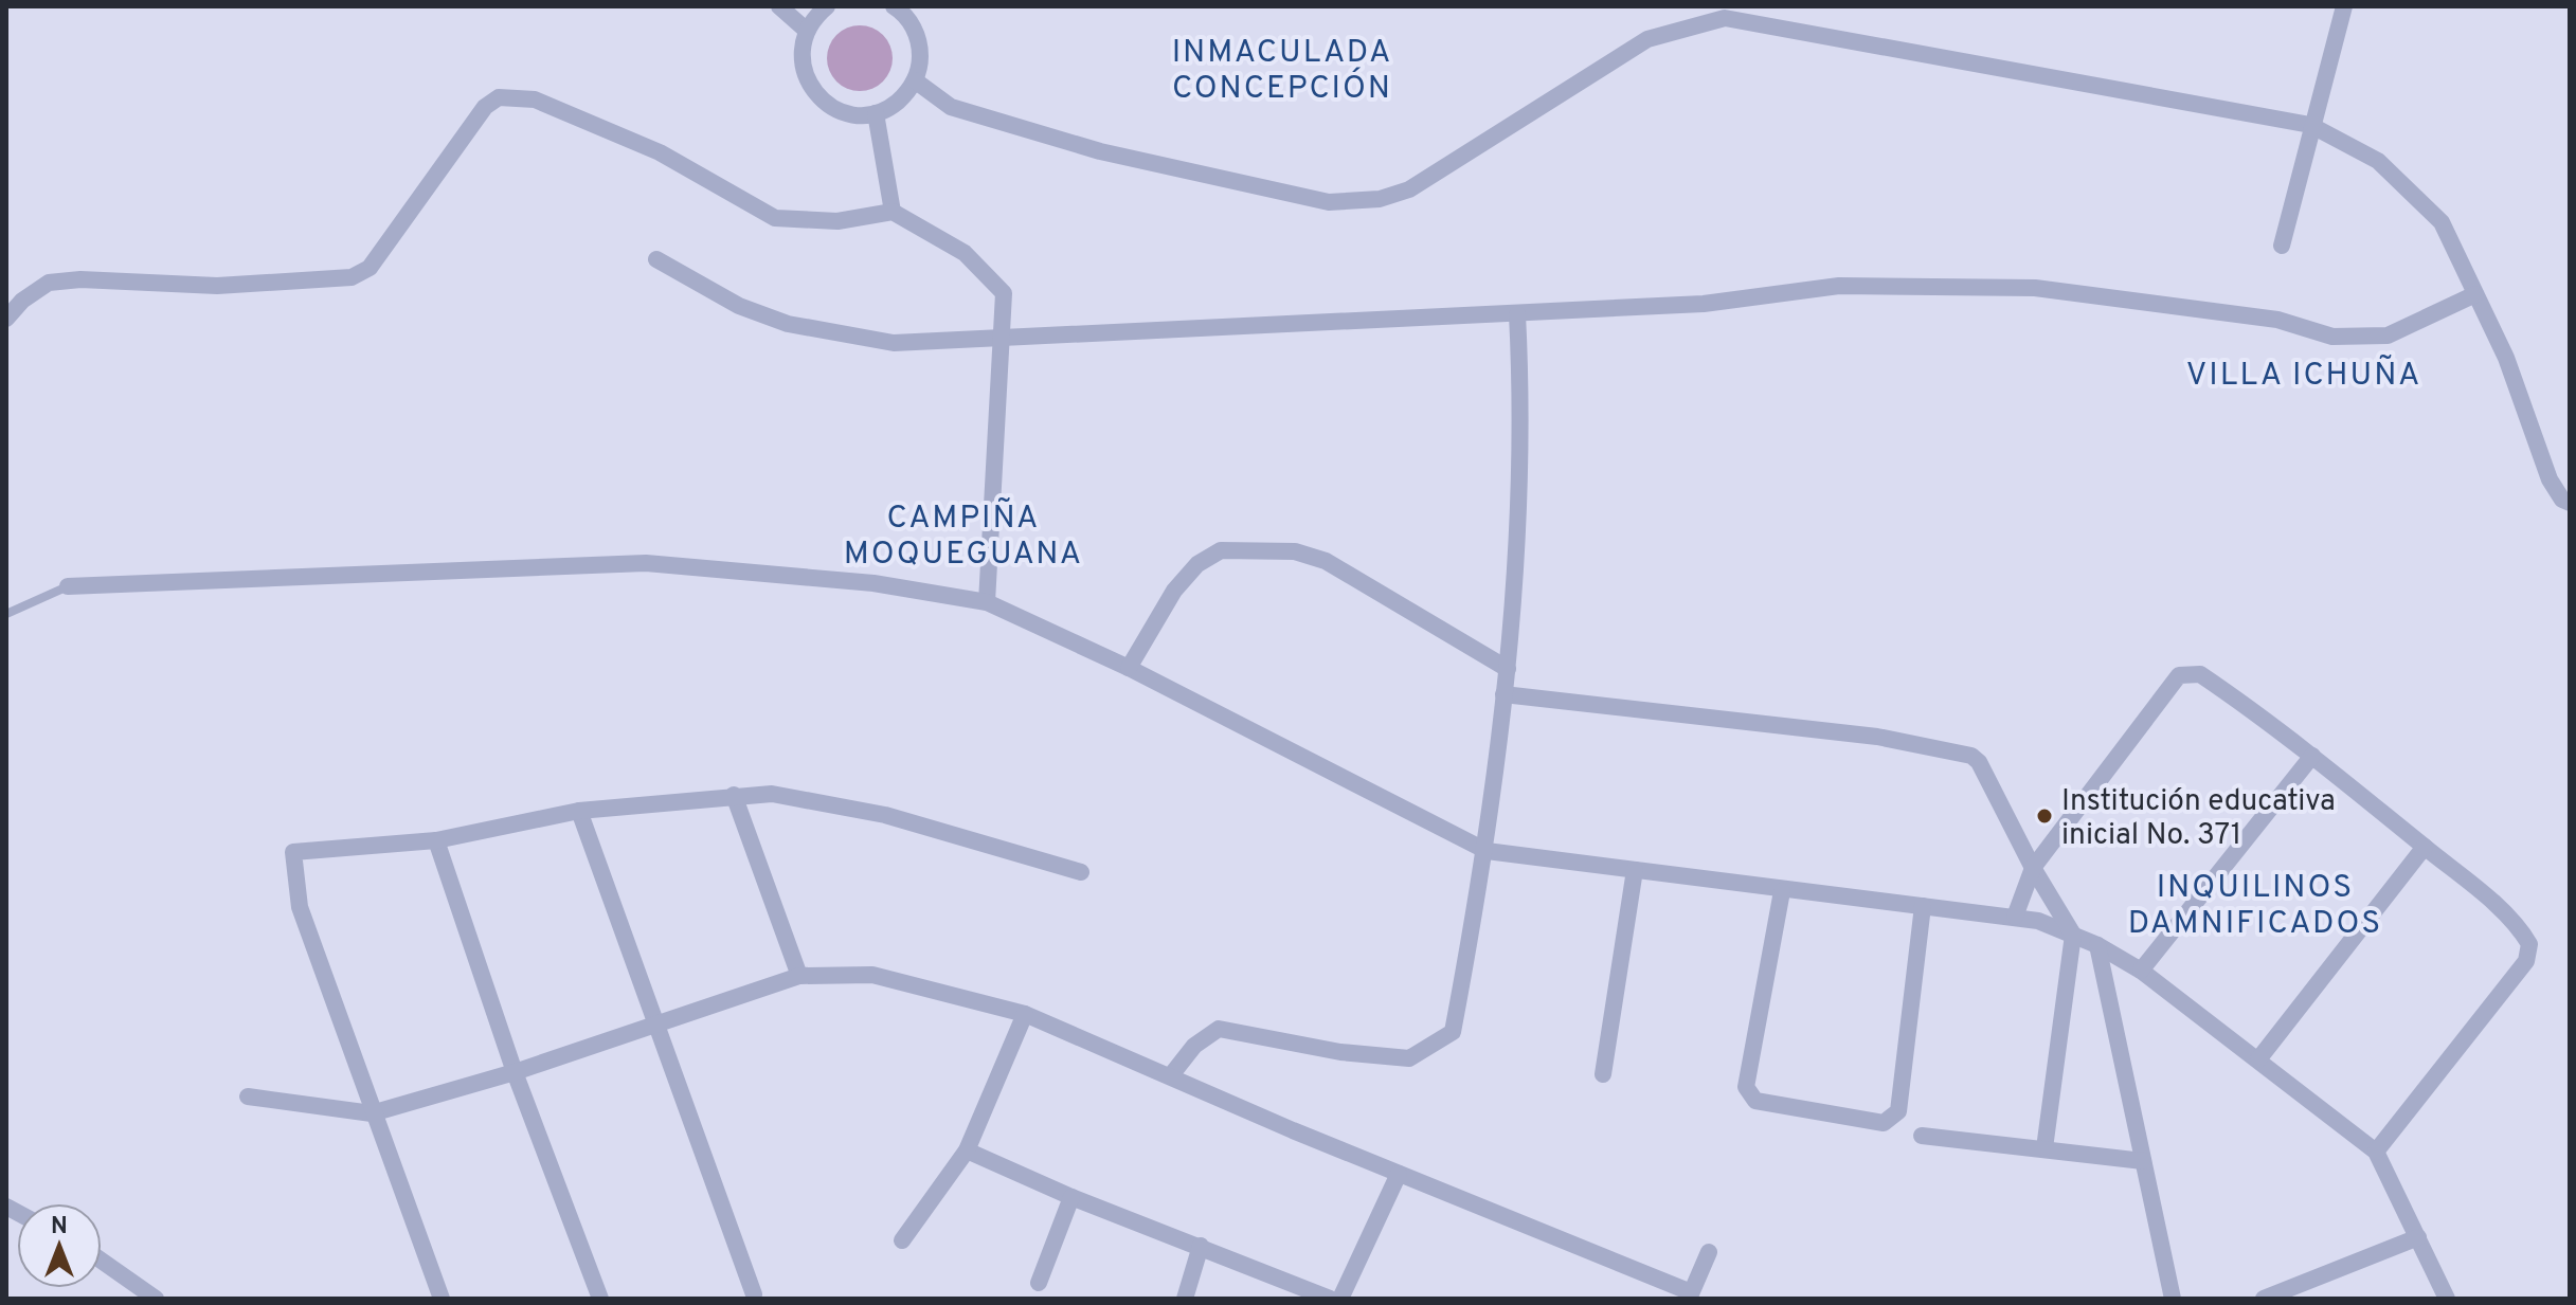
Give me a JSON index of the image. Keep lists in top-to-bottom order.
{
  "districts": [
    "INMACULADA CONCEPCIÓN",
    "VILLA ICHUÑA",
    "CAMPIÑA MOQUEGUANA",
    "INQUILINOS DAMNIFICADOS"
  ],
  "places": ["Institución educativa inicial No. 371"],
  "north": "top"
}
